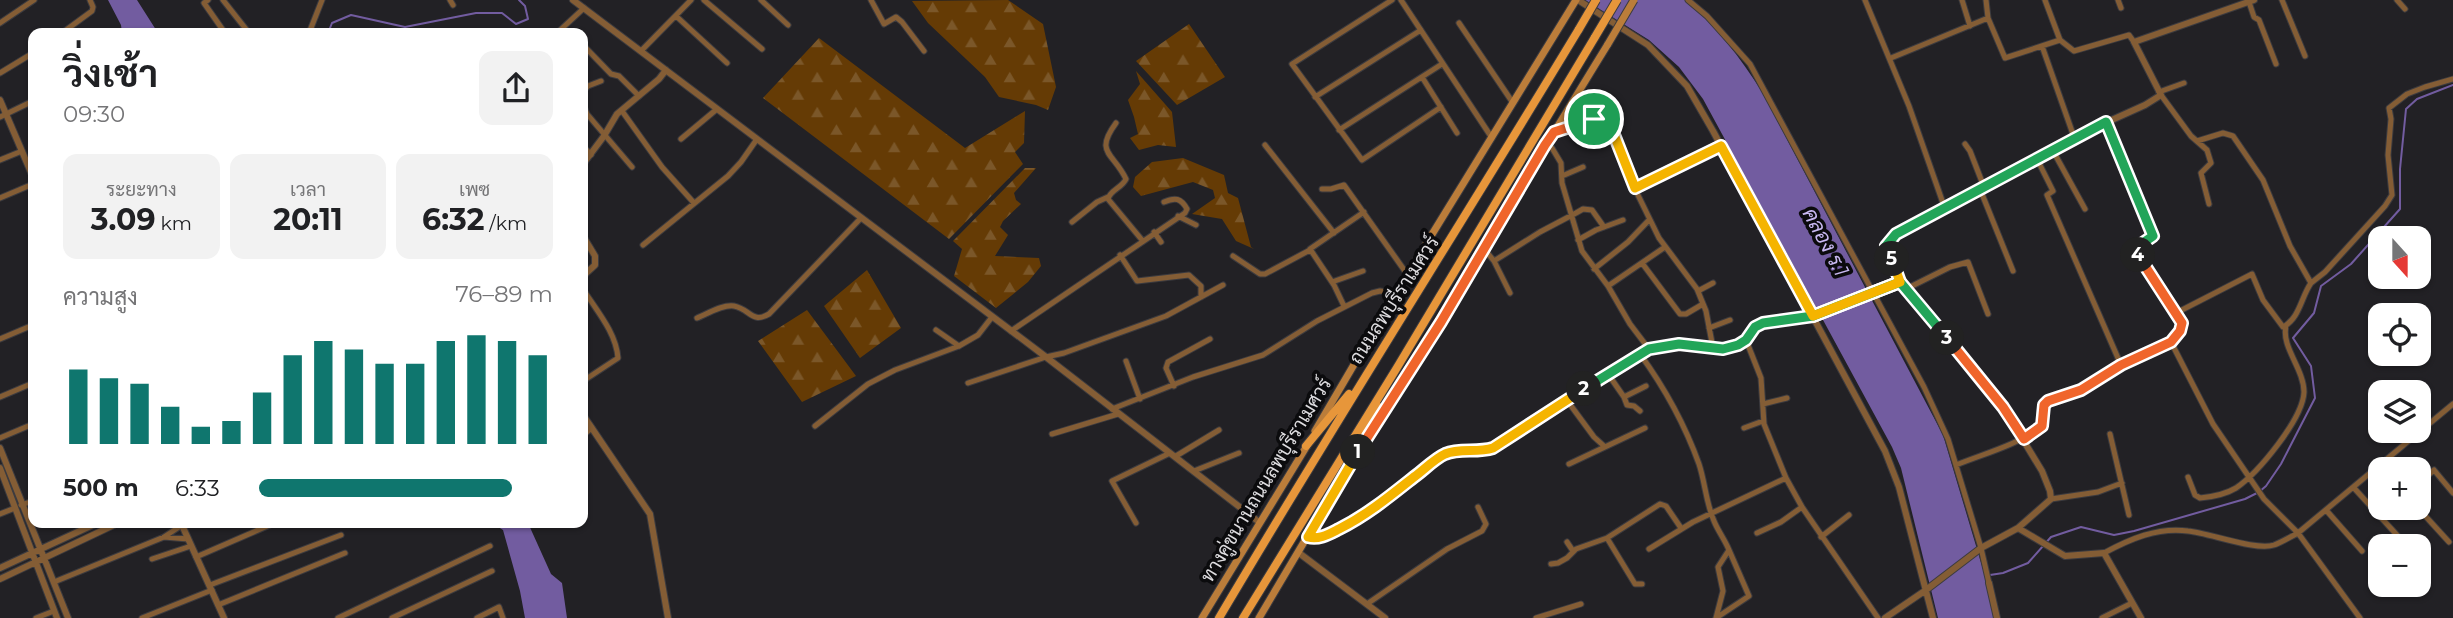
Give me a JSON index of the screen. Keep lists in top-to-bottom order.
{
  "streets": {
    "main road": ["ถนนลพบุรีราเมศวร์", "ทางคู่ขนานถนนลพบุรีราเมศวร์"]
  },
  "water": ["คลอง ร.1"],
  "north": "bottom",
  "page": {
    "heading": ["วิ่งเช้า", "09:30"],
    "stats": [
      ["ระยะทาง", "3.09 km"],
      ["เวลา", "20:11"],
      ["เพซ", "6:32 /km"]
    ],
    "map_buttons": ["+", "−"],
    "pins": [
      "4",
      "5",
      "3",
      "2",
      "1"
    ],
    "chart": ["ความสูง", "76–89 m"],
    "list": [
      {
        "name": "500 m",
        "note": "6:33"
      }
    ]
  }
}
